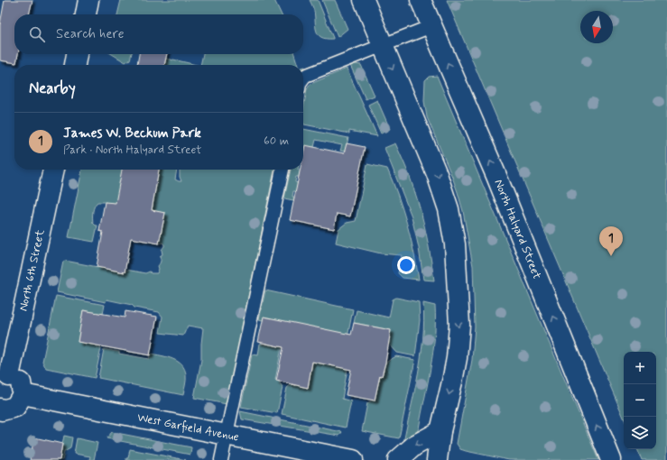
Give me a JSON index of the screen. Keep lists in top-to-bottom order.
{
  "streets": {
    "main road": ["North Halyard Street", "North 6th Street", "West Garfield Avenue"]
  },
  "north": "bottom",
  "page": {
    "search": "Search here",
    "heading": "Nearby",
    "list": [
      {
        "mark": "1",
        "name": "James W. Beckum Park",
        "note": "Park · North Halyard Street",
        "value": "60 m"
      }
    ],
    "pins": "1",
    "map_buttons": ["+", "−"]
  }
}
